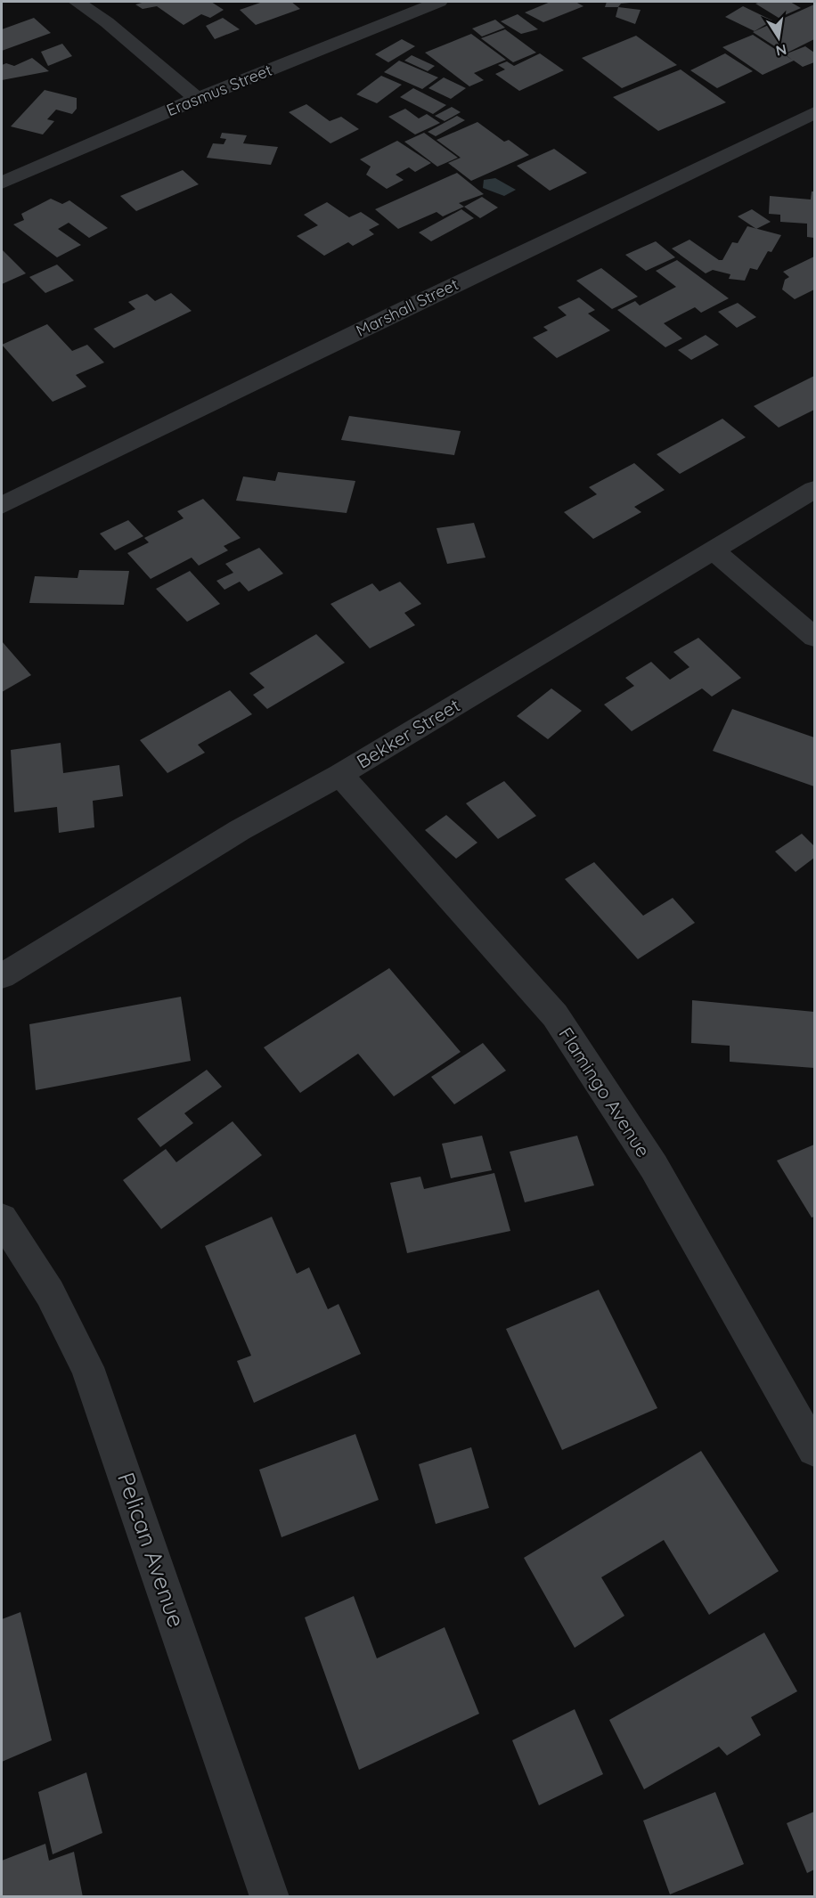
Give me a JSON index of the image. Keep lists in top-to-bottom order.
{
  "streets": {
    "street": [
      "Erasmus Street",
      "Marshall Street",
      "Bekker Street",
      "Flamingo Avenue",
      "Pelican Avenue"
    ]
  },
  "crossings": [
    ["Bekker Street", "Flamingo Avenue"]
  ],
  "north": "bottom"
}
